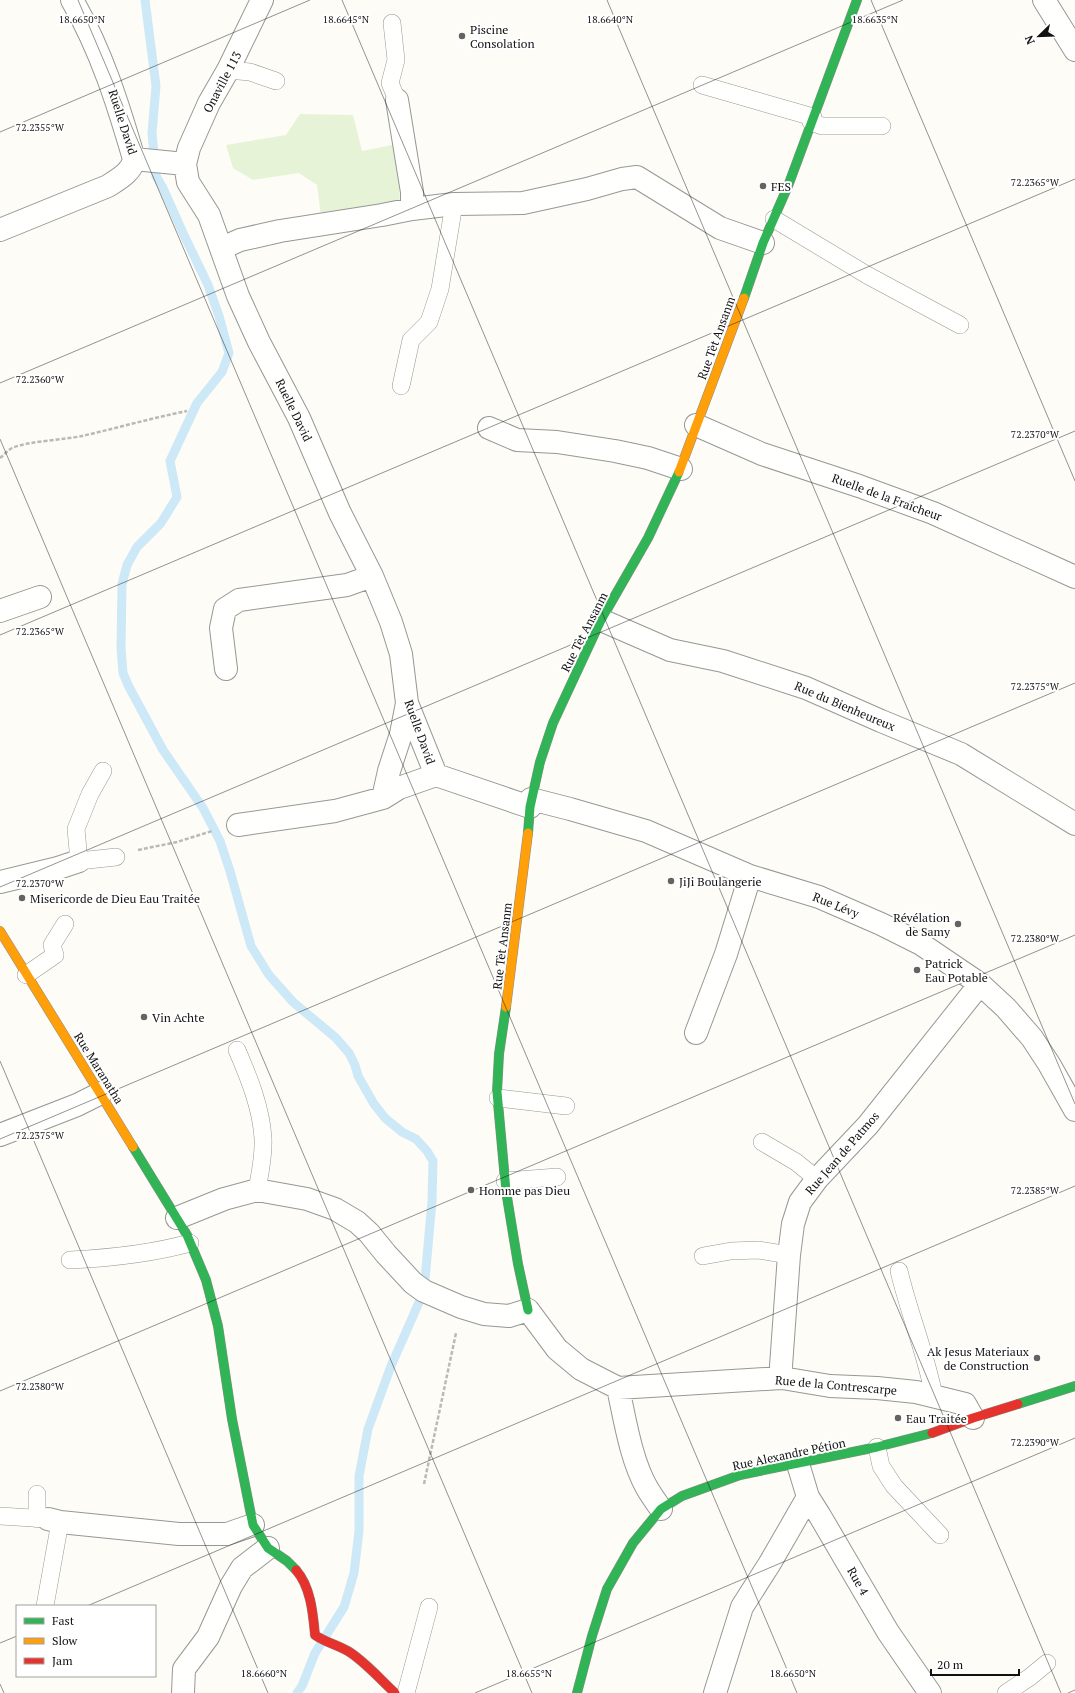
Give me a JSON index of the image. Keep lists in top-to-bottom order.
{
  "streets": {
    "street": [
      "Onaville 113",
      "Ruelle David",
      "Rue Tèt Ansanm",
      "Ruelle de la Fraîcheur",
      "Rue du Bienheureux",
      "Rue Lévy",
      "Rue Maranatha",
      "Rue Jean de Patmos",
      "Rue de la Contrescarpe",
      "Rue Alexandre Pétion",
      "Rue 4"
    ]
  },
  "crossings": [
    ["Onaville 113", "Ruelle David"],
    ["Ruelle David", "Rue Tèt Ansanm"],
    ["Ruelle David", "Rue Lévy"],
    ["Rue Tèt Ansanm", "Ruelle de la Fraîcheur"],
    ["Rue Tèt Ansanm", "Rue du Bienheureux"],
    ["Rue Tèt Ansanm", "Rue Lévy"],
    ["Rue Lévy", "Rue Jean de Patmos"],
    ["Rue Jean de Patmos", "Rue de la Contrescarpe"],
    ["Rue de la Contrescarpe", "Rue Alexandre Pétion"],
    ["Rue Alexandre Pétion", "Rue 4"]
  ],
  "places": [
    "Piscine Consolation",
    "FES",
    "JiJi Boulangerie",
    "Misericorde de Dieu Eau Traitée",
    "Révélation de Samy",
    "Patrick Eau Potable",
    "Vin Achte",
    "Homme pas Dieu",
    "Ak Jesus Materiaux de Construction",
    "Eau Traitée"
  ],
  "legend": ["Fast", "Slow", "Jam"],
  "scale_bar": "20 m",
  "north": "bottom left",
  "coordinates": [
    "18.6650°N",
    "18.6645°N",
    "18.6640°N",
    "18.6635°N",
    "72.2355°W",
    "72.2365°W",
    "72.2360°W",
    "72.2370°W",
    "72.2375°W",
    "72.2380°W",
    "72.2385°W",
    "72.2390°W",
    "18.6660°N",
    "18.6655°N"
  ]
}
